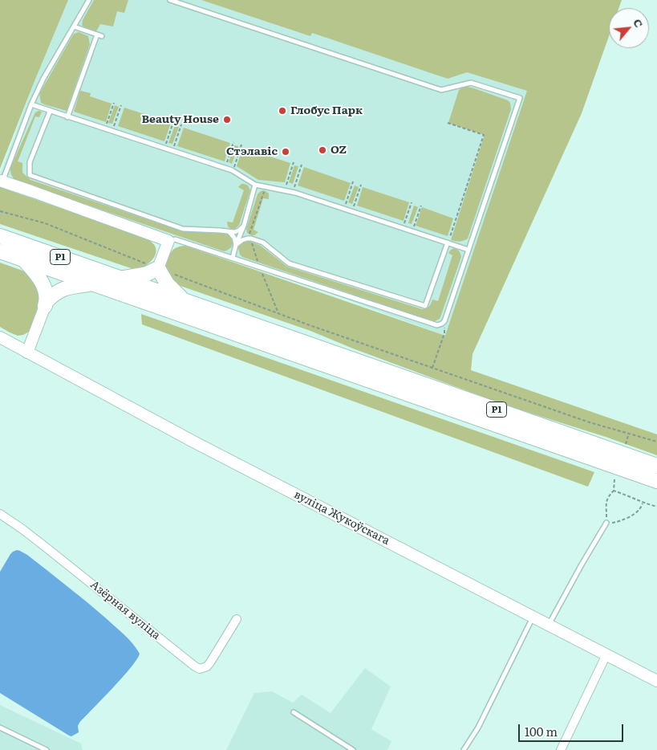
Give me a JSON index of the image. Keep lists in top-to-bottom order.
{
  "streets": {
    "highway": ["Р1"],
    "street": ["вуліца Жукоўскага", "Азёрная вуліца"]
  },
  "places": [
    "Глобус Парк",
    "Beauty House",
    "OZ",
    "Стэлавіс"
  ],
  "scale_bar": "100 m",
  "north": "top right"
}
